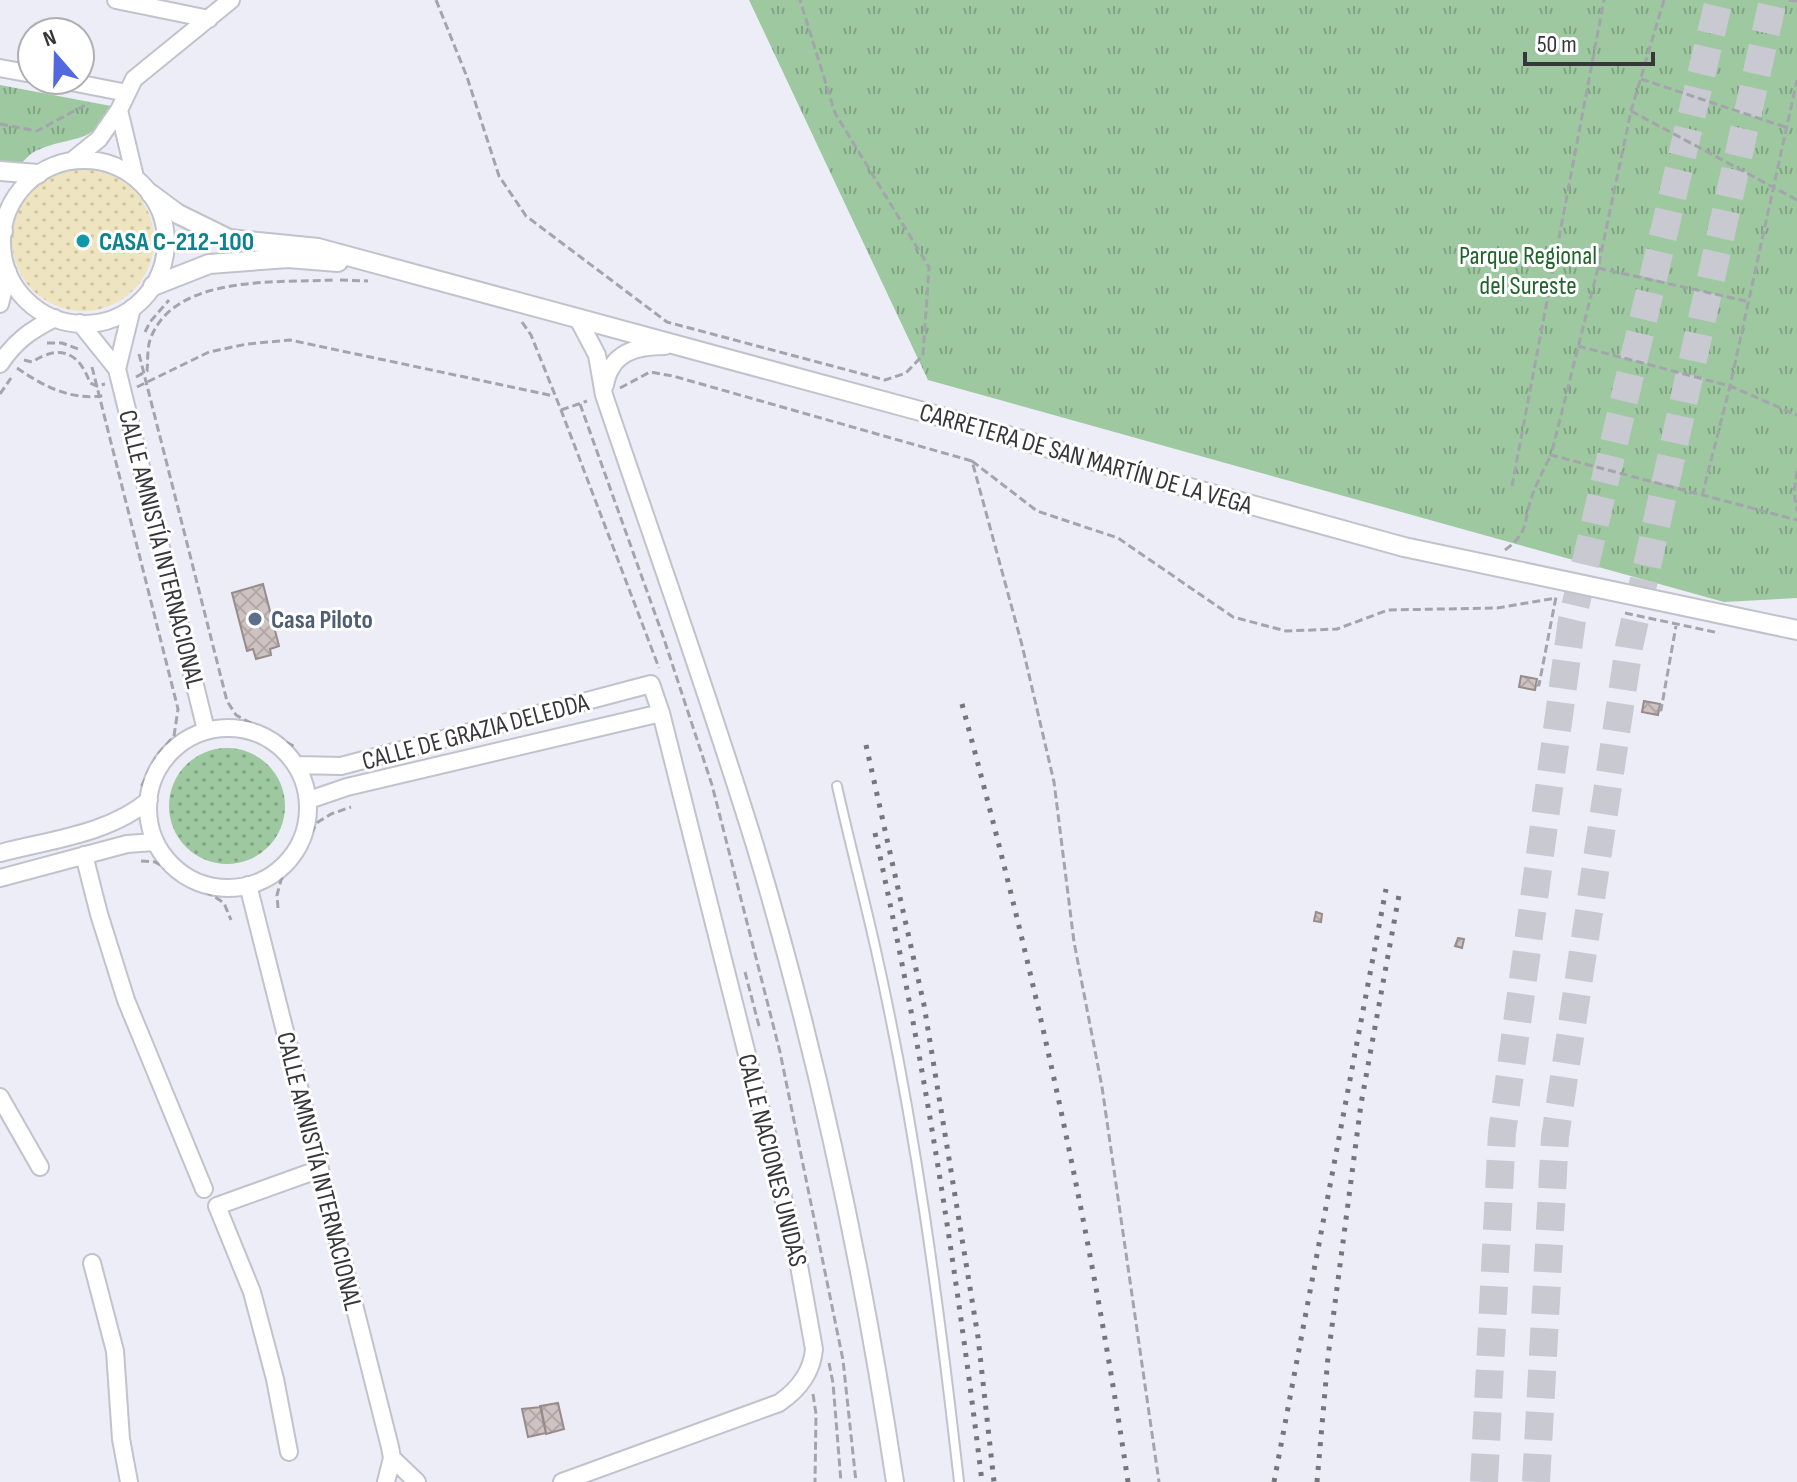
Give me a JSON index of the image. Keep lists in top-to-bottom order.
{
  "streets": {
    "street": [
      "CARRETERA DE SAN MARTÍN DE LA VEGA",
      "CALLE AMNISTÍA INTERNACIONAL",
      "CALLE DE GRAZIA DELEDDA",
      "CALLE NACIONES UNIDAS"
    ]
  },
  "crossings": [
    ["CARRETERA DE SAN MARTÍN DE LA VEGA", "CALLE AMNISTÍA INTERNACIONAL"],
    ["CALLE AMNISTÍA INTERNACIONAL", "CALLE DE GRAZIA DELEDDA"],
    ["CALLE DE GRAZIA DELEDDA", "CALLE NACIONES UNIDAS"]
  ],
  "parks": ["Parque Regional del Sureste"],
  "places": ["CASA C-212-100", "Casa Piloto"],
  "scale_bar": "50 m",
  "north": "top"
}
